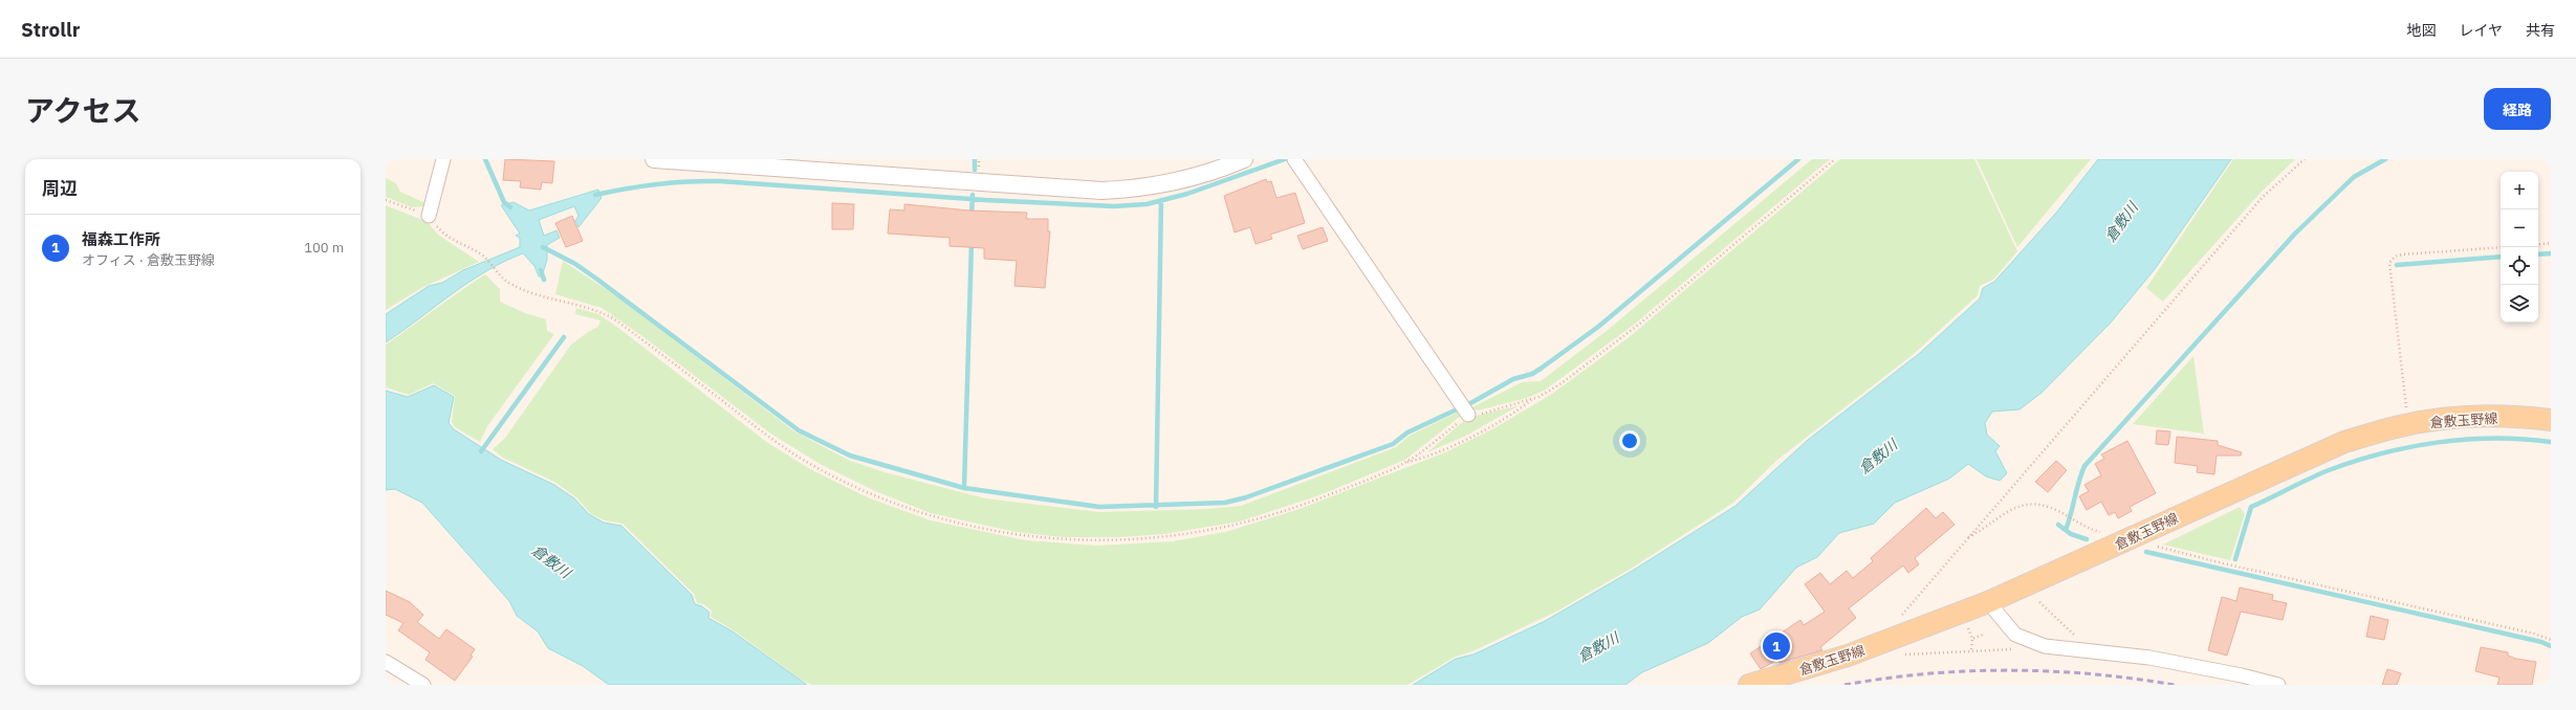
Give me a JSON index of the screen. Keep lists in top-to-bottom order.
{
  "streets": {
    "main road": ["倉敷玉野線"]
  },
  "water": ["倉敷川"],
  "page": {
    "header": "Strollr",
    "nav": ["地図", "レイヤ", "共有"],
    "title": "アクセス",
    "buttons": "経路",
    "heading": "周辺",
    "map_buttons": ["+", "−"],
    "list": [
      {
        "mark": "1",
        "name": "福森工作所",
        "note": "オフィス · 倉敷玉野線",
        "value": "100 m"
      }
    ],
    "pins": "1"
  }
}
